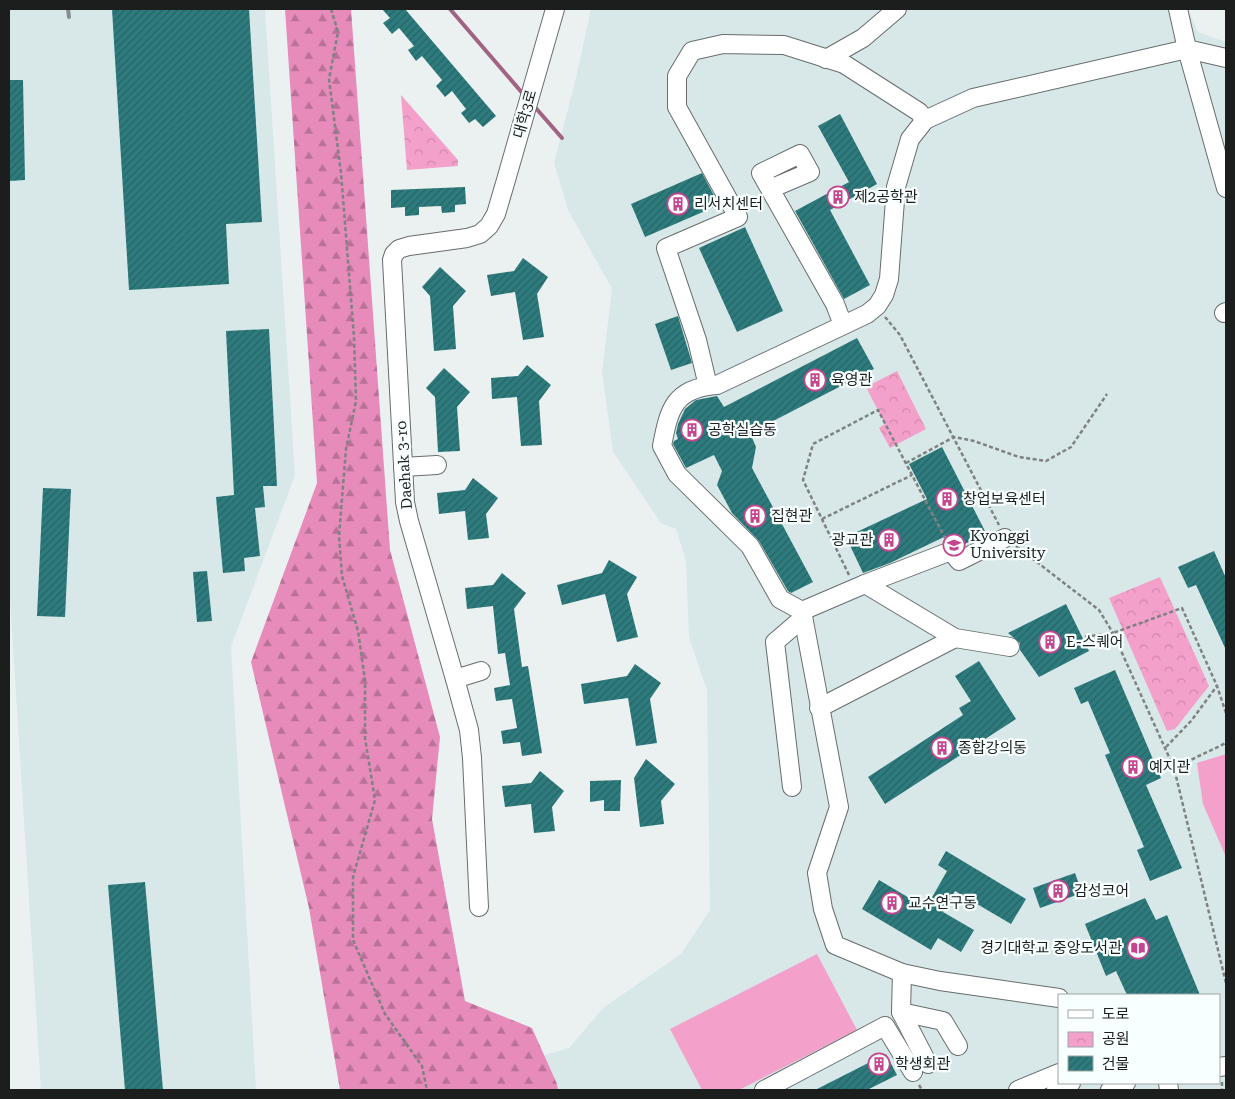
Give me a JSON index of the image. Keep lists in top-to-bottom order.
{
  "streets": {
    "street": ["대학3로", "Daehak 3-ro"]
  },
  "crossings": [
    ["대학3로", "Daehak 3-ro"]
  ],
  "places": {
    "building": [
      "제2공학관",
      "리서치센터",
      "육영관",
      "공학실습동",
      "창업보육센터",
      "집현관",
      "광교관",
      "E-스퀘어",
      "종합강의동",
      "예지관",
      "감성코어",
      "교수연구동",
      "학생회관"
    ],
    "school or university": ["Kyonggi University"],
    "library": ["경기대학교 중앙도서관"]
  },
  "legend": ["도로", "공원", "건물"]
}
